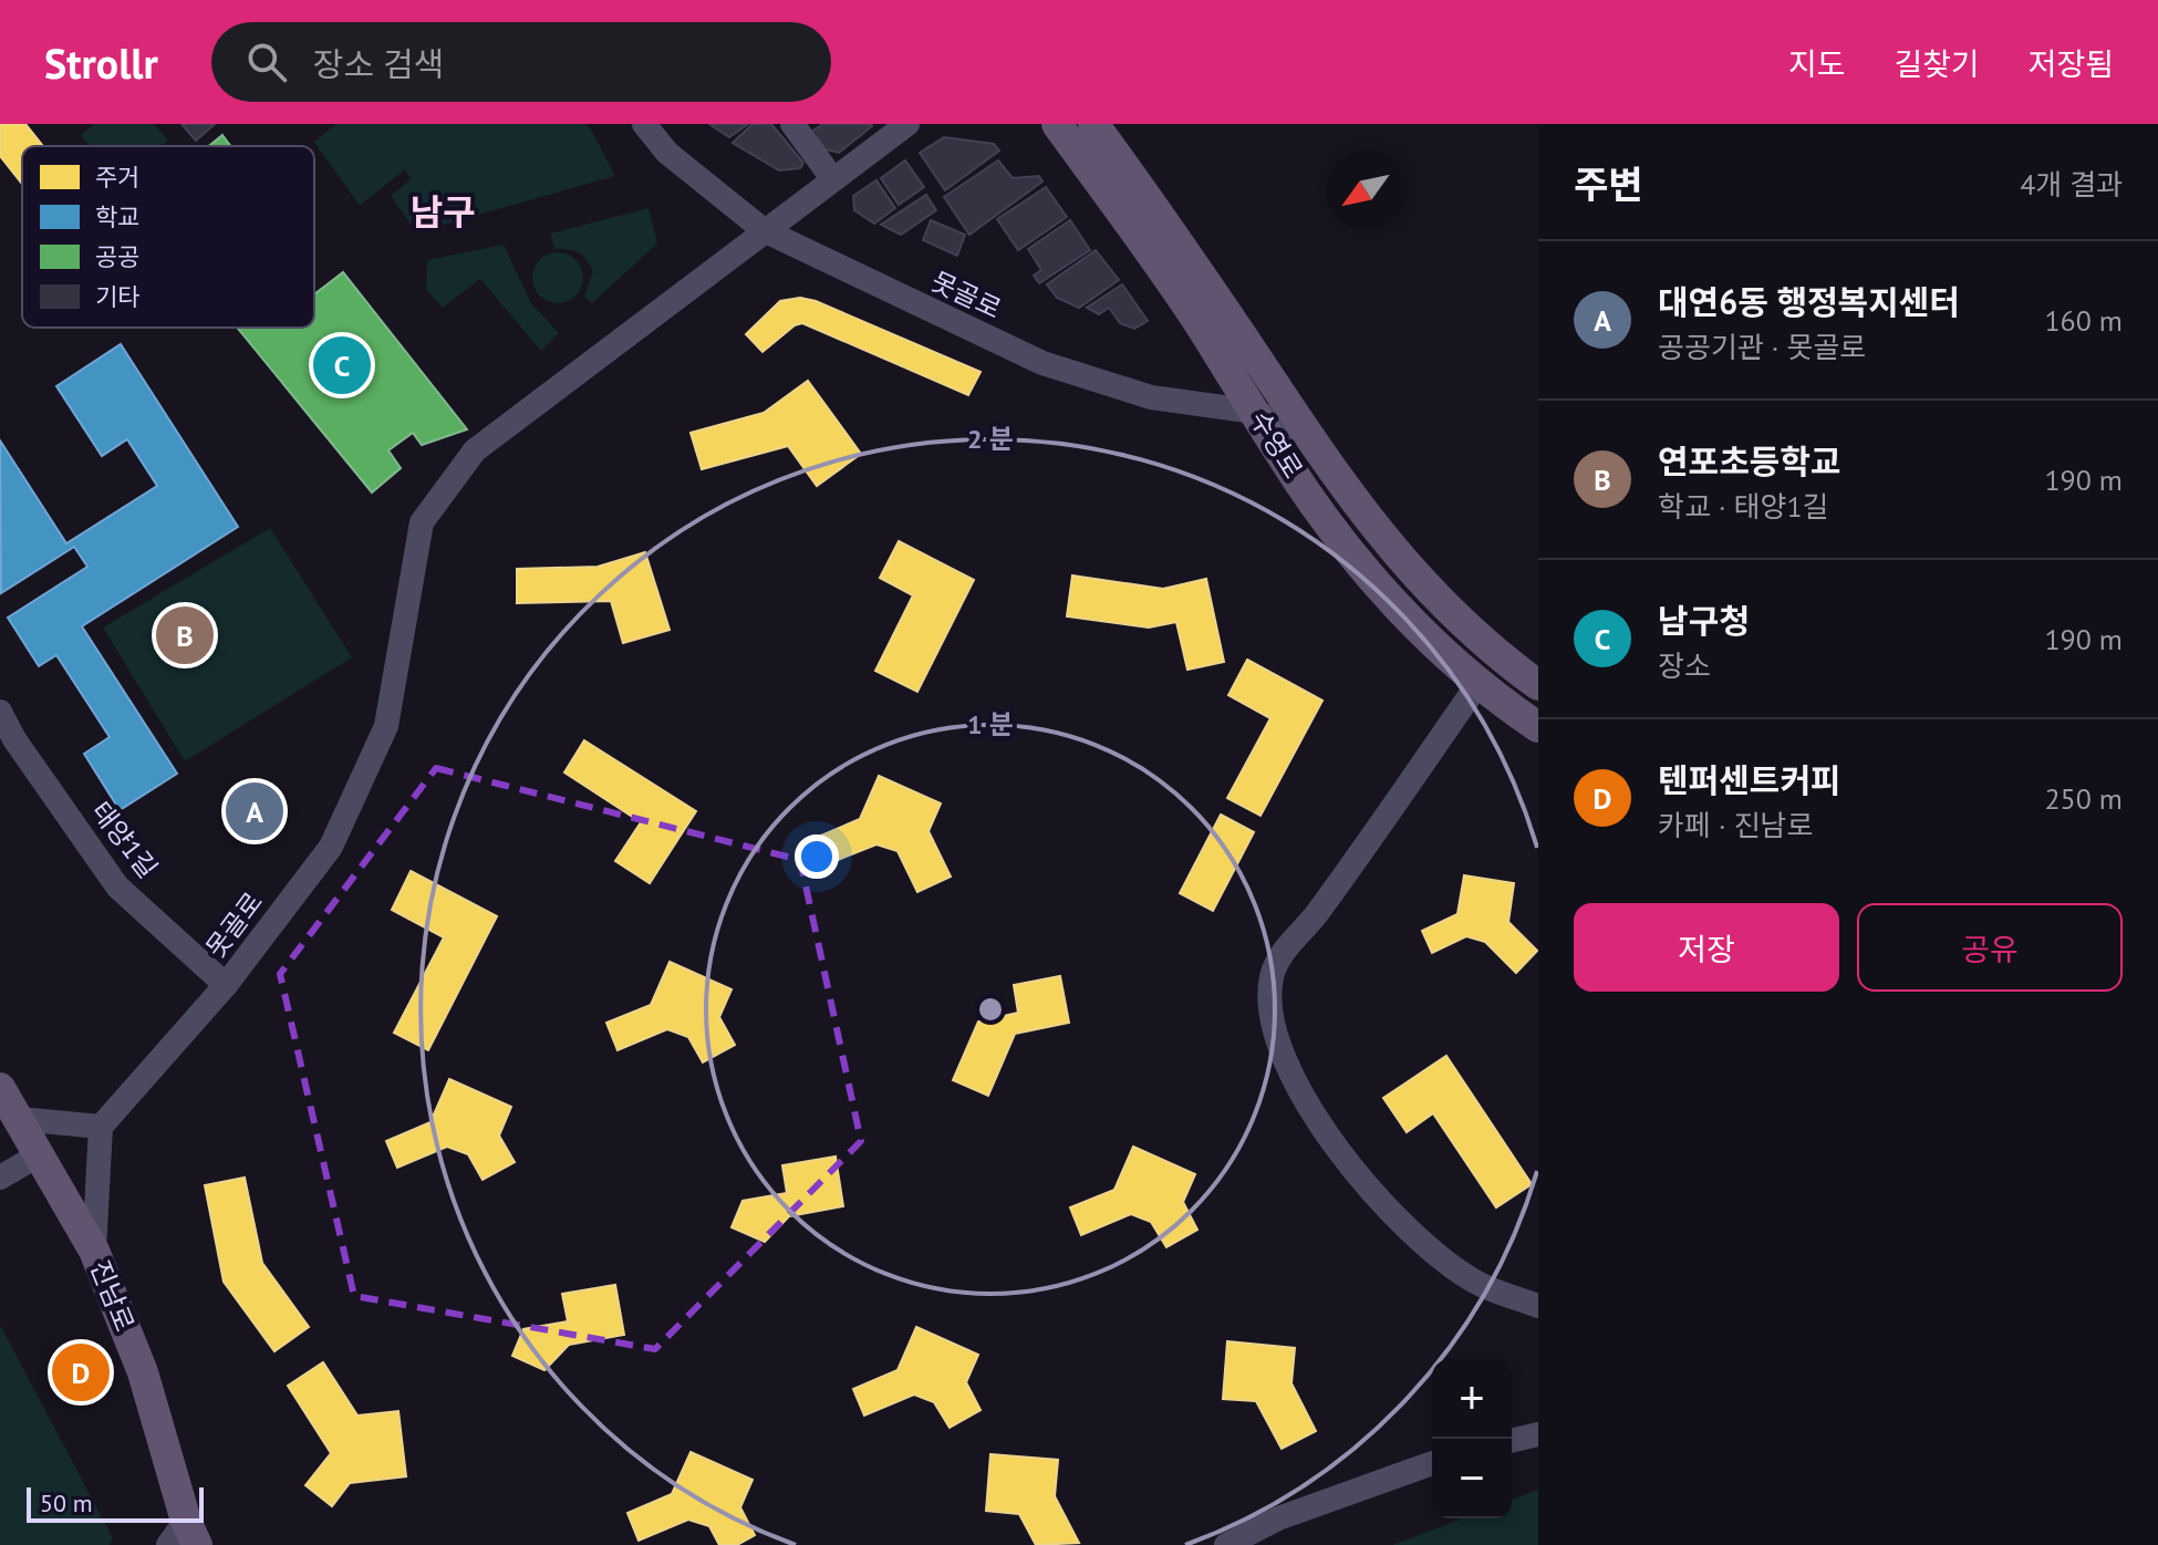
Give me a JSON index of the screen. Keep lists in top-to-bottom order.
{
  "streets": {
    "main road": ["수영로", "진남로"],
    "street": ["못골로", "태양1길"]
  },
  "crossings": [
    ["못골로", "수영로"],
    ["못골로", "태양1길"]
  ],
  "districts": ["남구"],
  "legend": [
    "주거",
    "학교",
    "공공",
    "기타"
  ],
  "scale_bar": "50 m",
  "north": "bottom left",
  "page": {
    "header": "Strollr",
    "search": "장소 검색",
    "nav": ["지도", "길찾기", "저장됨"],
    "heading": ["주변", "4개 결과"],
    "list": [
      {
        "mark": "A",
        "name": "대연6동 행정복지센터",
        "note": "공공기관 · 못골로",
        "value": "160 m"
      },
      {
        "mark": "B",
        "name": "연포초등학교",
        "note": "학교 · 태양1길",
        "value": "190 m"
      },
      {
        "mark": "C",
        "name": "남구청",
        "note": "장소",
        "value": "190 m"
      },
      {
        "mark": "D",
        "name": "텐퍼센트커피",
        "note": "카페 · 진남로",
        "value": "250 m"
      }
    ],
    "pins": [
      "C",
      "B",
      "A",
      "D"
    ],
    "buttons": ["저장", "공유"],
    "map_buttons": ["+", "−"],
    "scale": "50 m"
  },
  "rings": ["2 분", "1 분"]
}
